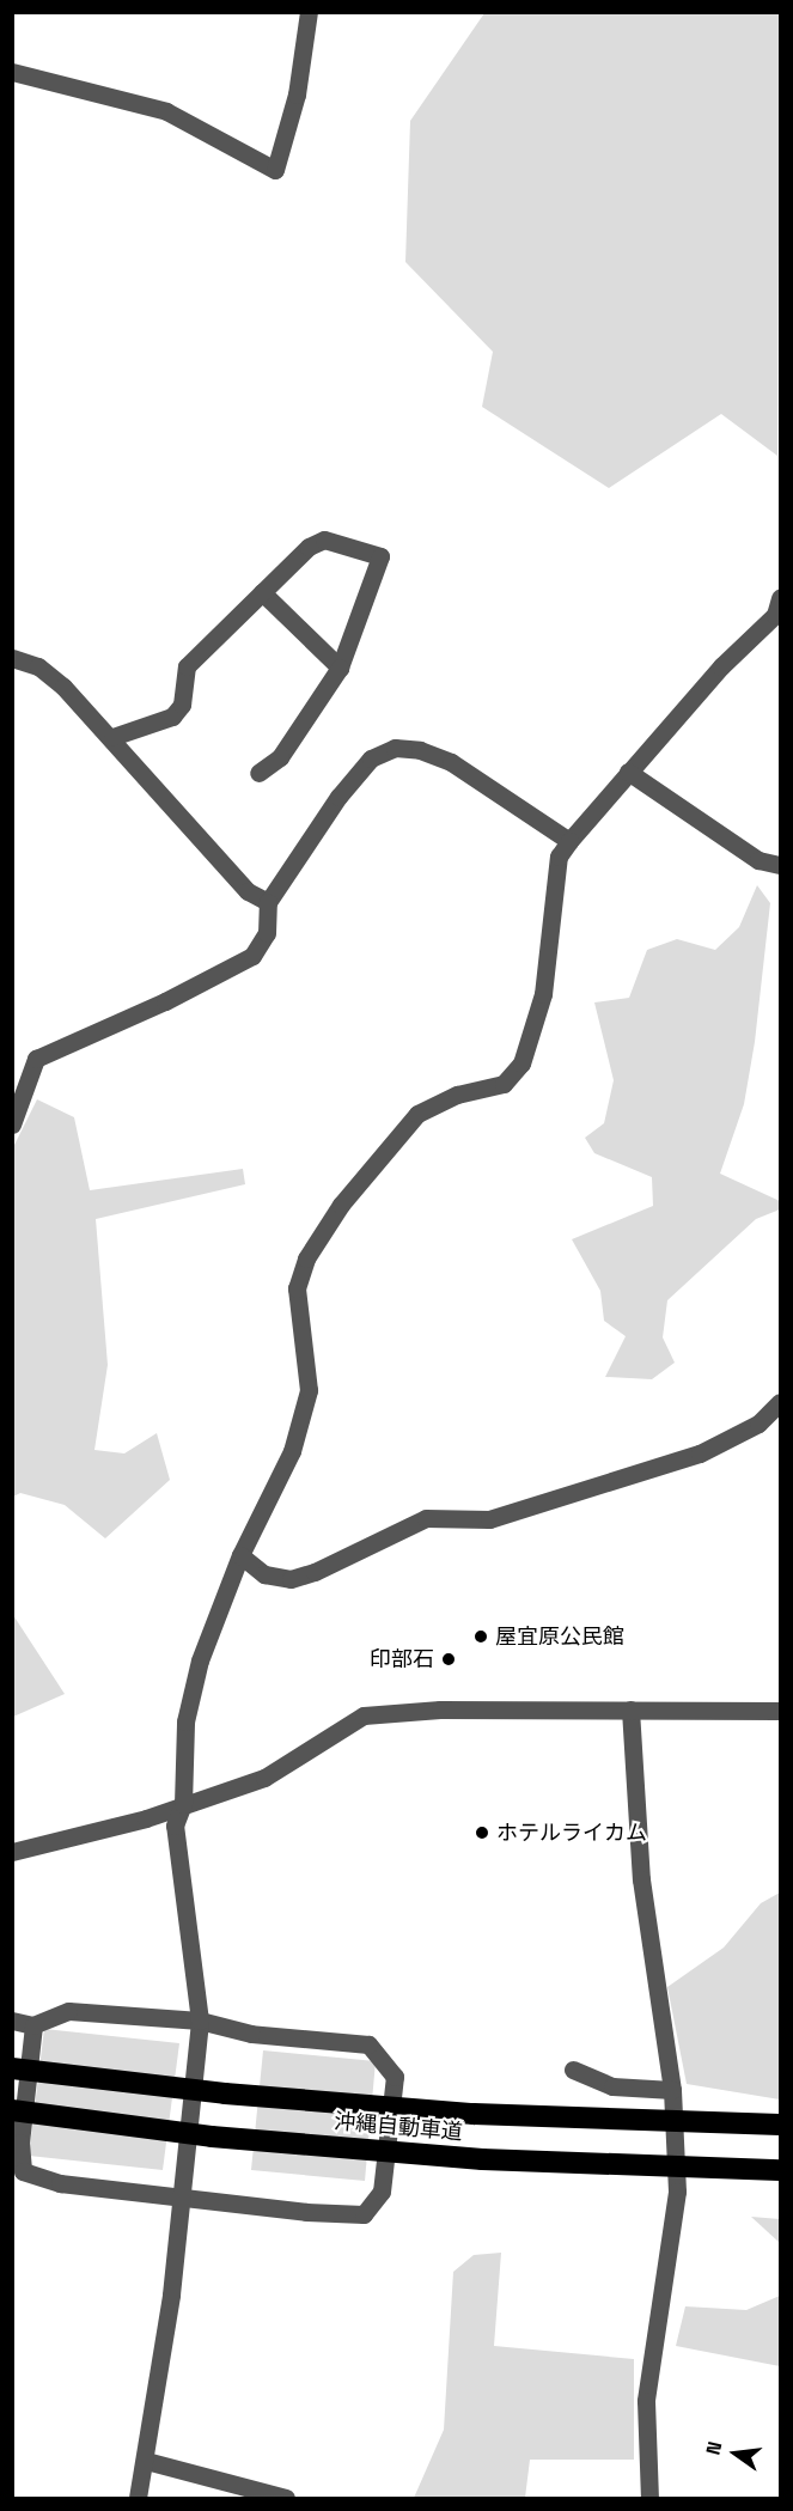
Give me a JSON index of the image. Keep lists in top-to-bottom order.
{
  "streets": {
    "highway": ["沖縄自動車道"]
  },
  "places": ["屋宜原公民館", "印部石", "ホテルライカム"],
  "north": "left"
}
